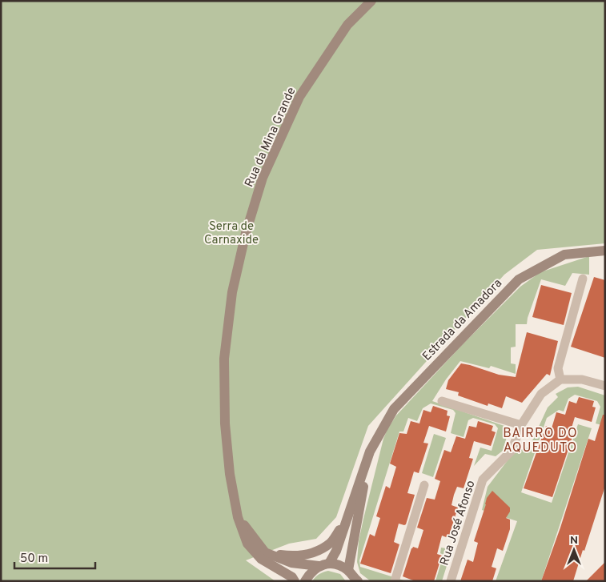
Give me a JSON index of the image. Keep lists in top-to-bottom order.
{
  "streets": {
    "street": ["Rua da Mina Grande", "Estrada da Amadora", "Rua José Afonso"]
  },
  "districts": ["BAIRRO DO AQUEDUTO"],
  "parks": ["Serra de Carnaxide"],
  "scale_bar": "50 m",
  "north": "top"
}
